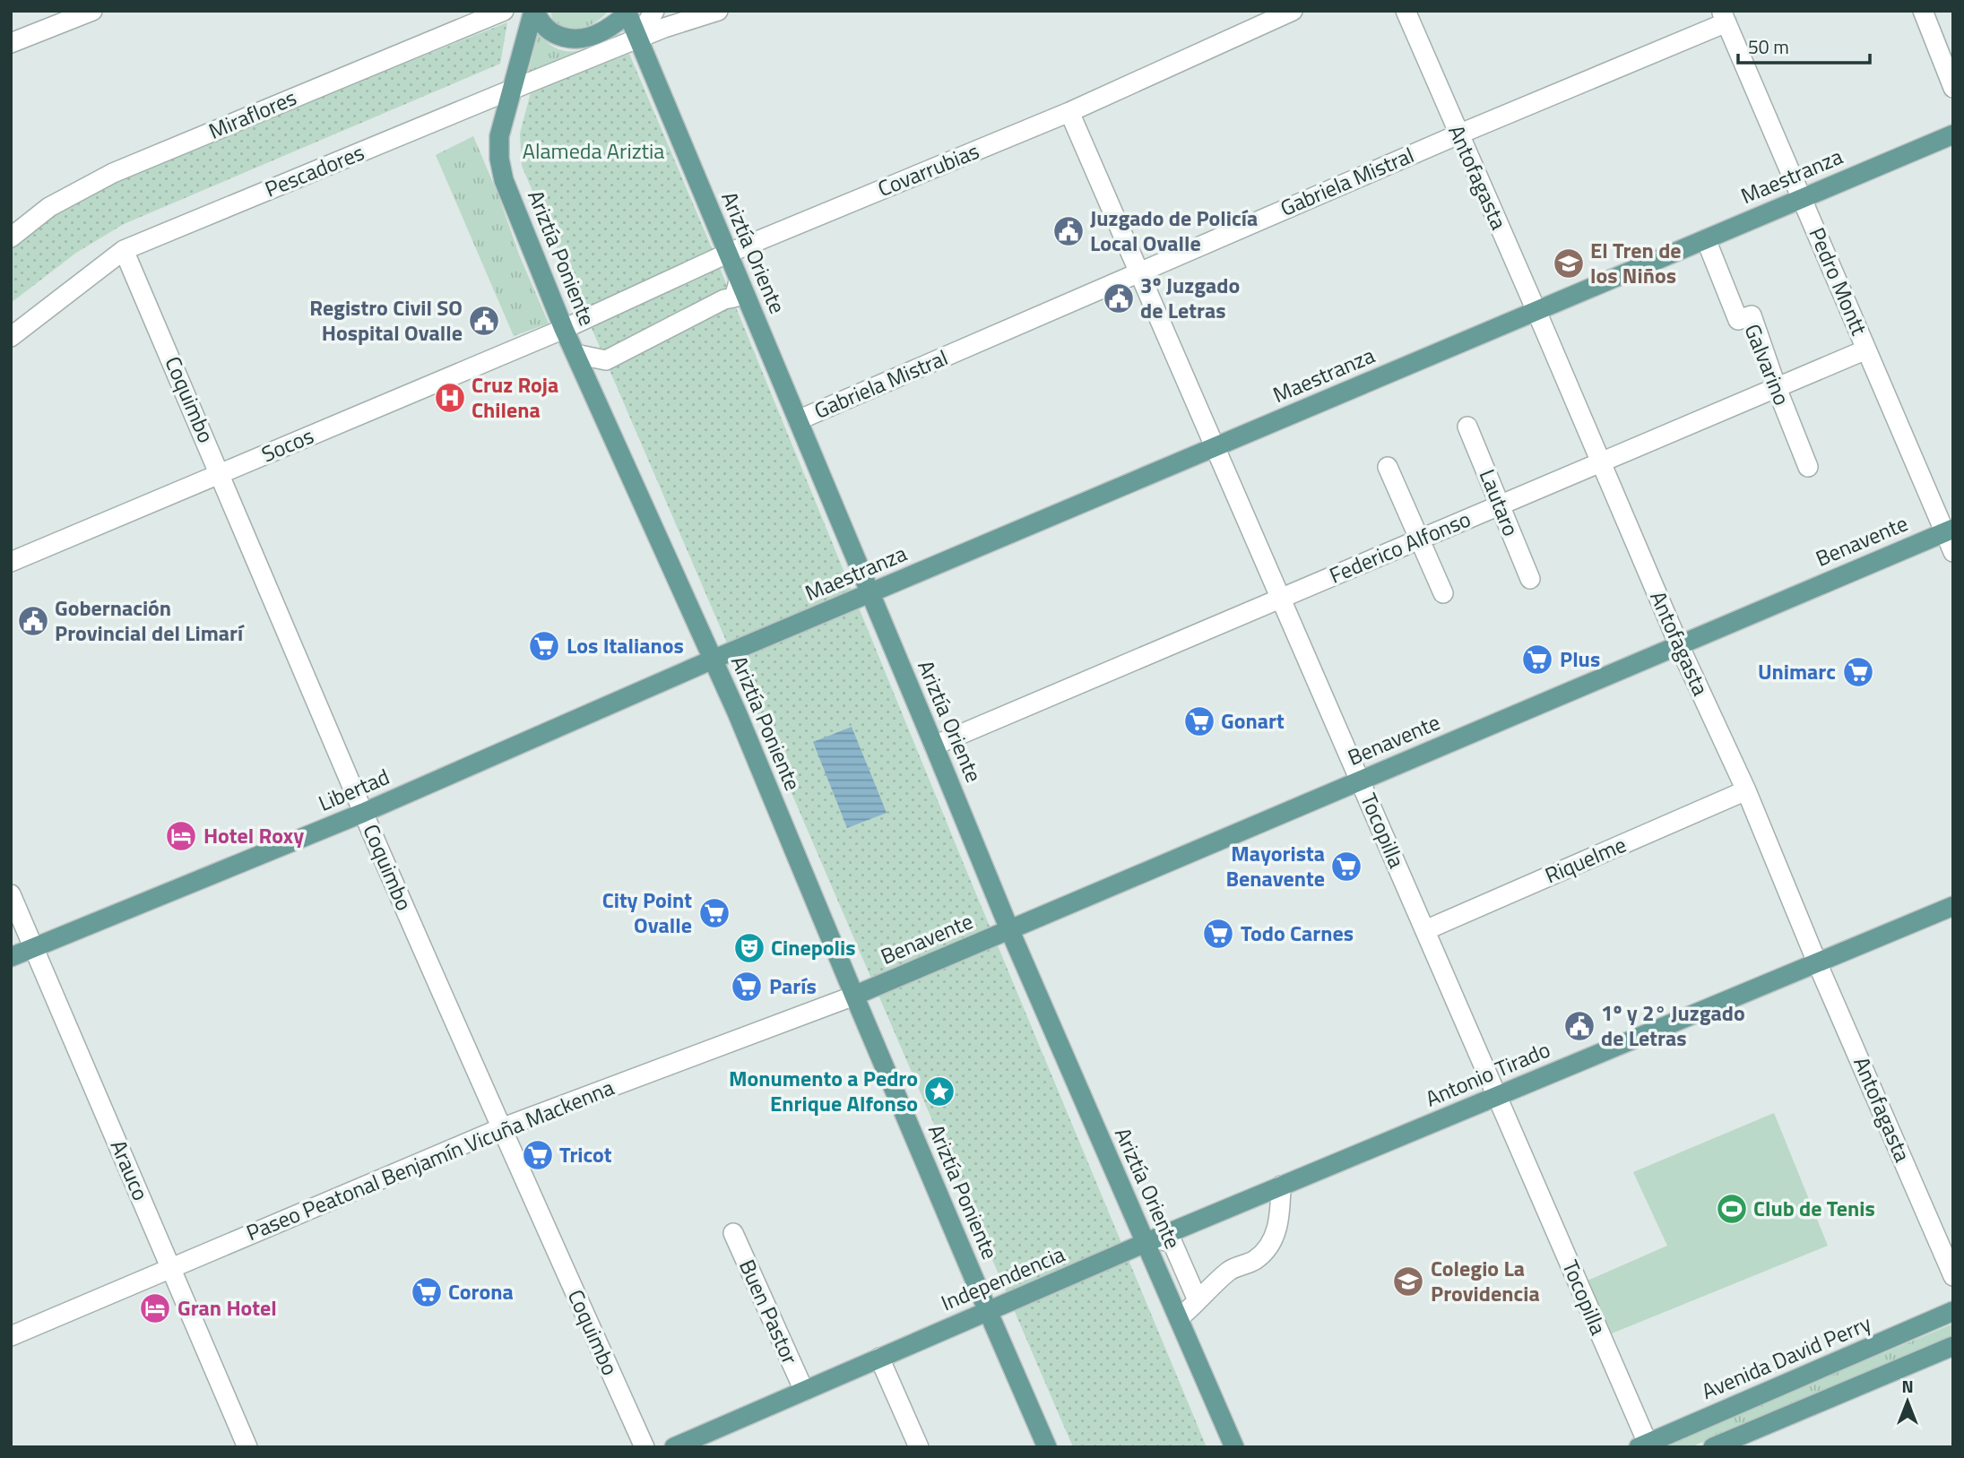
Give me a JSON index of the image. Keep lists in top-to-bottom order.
{
  "streets": {
    "main road": [
      "Maestranza",
      "Ariztía Oriente",
      "Ariztía Poniente",
      "Benavente",
      "Libertad",
      "Antonio Tirado",
      "Independencia",
      "Avenida David Perry"
    ],
    "street": [
      "Miraflores",
      "Covarrubias",
      "Pescadores",
      "Antofagasta",
      "Gabriela Mistral",
      "Pedro Montt",
      "Galvarino",
      "Coquimbo",
      "Socos",
      "Lautaro",
      "Federico Alfonso",
      "Tocopilla",
      "Riquelme",
      "Paseo Peatonal Benjamín Vicuña Mackenna",
      "Arauco",
      "Buen Pastor"
    ]
  },
  "crossings": [
    ["Covarrubias", "Ariztía Oriente"],
    ["Covarrubias", "Ariztía Poniente"],
    ["Covarrubias", "Socos"],
    ["Covarrubias", "Tocopilla"],
    ["Pescadores", "Ariztía Oriente"],
    ["Pescadores", "Ariztía Poniente"],
    ["Pescadores", "Coquimbo"],
    ["Maestranza", "Antofagasta"],
    ["Maestranza", "Ariztía Oriente"],
    ["Maestranza", "Ariztía Poniente"],
    ["Maestranza", "Pedro Montt"],
    ["Maestranza", "Galvarino"],
    ["Maestranza", "Libertad"],
    ["Maestranza", "Tocopilla"],
    ["Antofagasta", "Gabriela Mistral"],
    ["Antofagasta", "Benavente"],
    ["Antofagasta", "Federico Alfonso"],
    ["Antofagasta", "Riquelme"],
    ["Antofagasta", "Antonio Tirado"],
    ["Gabriela Mistral", "Ariztía Oriente"],
    ["Gabriela Mistral", "Pedro Montt"],
    ["Gabriela Mistral", "Tocopilla"],
    ["Ariztía Oriente", "Benavente"],
    ["Ariztía Oriente", "Federico Alfonso"],
    ["Ariztía Oriente", "Antonio Tirado"],
    ["Ariztía Oriente", "Independencia"],
    ["Ariztía Poniente", "Socos"],
    ["Ariztía Poniente", "Benavente"],
    ["Ariztía Poniente", "Libertad"],
    ["Ariztía Poniente", "Paseo Peatonal Benjamín Vicuña Mackenna"],
    ["Ariztía Poniente", "Independencia"],
    ["Pedro Montt", "Benavente"],
    ["Pedro Montt", "Federico Alfonso"],
    ["Galvarino", "Federico Alfonso"],
    ["Coquimbo", "Socos"],
    ["Coquimbo", "Libertad"],
    ["Coquimbo", "Paseo Peatonal Benjamín Vicuña Mackenna"],
    ["Lautaro", "Federico Alfonso"],
    ["Benavente", "Tocopilla"],
    ["Benavente", "Paseo Peatonal Benjamín Vicuña Mackenna"],
    ["Federico Alfonso", "Tocopilla"],
    ["Libertad", "Arauco"],
    ["Tocopilla", "Riquelme"],
    ["Tocopilla", "Antonio Tirado"],
    ["Tocopilla", "Avenida David Perry"],
    ["Antonio Tirado", "Independencia"],
    ["Paseo Peatonal Benjamín Vicuña Mackenna", "Arauco"],
    ["Independencia", "Buen Pastor"]
  ],
  "parks": ["Alameda Ariztia"],
  "places": {
    "public building": [
      "Juzgado de Policía Local Ovalle",
      "3º Juzgado de Letras",
      "Registro Civil SO Hospital Ovalle",
      "Gobernación Provincial del Limarí",
      "1º y 2° Juzgado de Letras"
    ],
    "school or university": ["El Tren de los Niños", "Colegio La Providencia"],
    "hospital": ["Cruz Roja Chilena"],
    "supermarket": [
      "Los Italianos",
      "Plus",
      "Unimarc",
      "Gonart",
      "Mayorista Benavente",
      "City Point Ovalle",
      "Todo Carnes",
      "París",
      "Tricot",
      "Corona"
    ],
    "hotel": ["Hotel Roxy", "Gran Hotel"],
    "theatre": ["Cinepolis"],
    "place": ["Monumento a Pedro Enrique Alfonso"],
    "sports": ["Club de Tenis"]
  },
  "scale_bar": "50 m",
  "north": "top"
}
